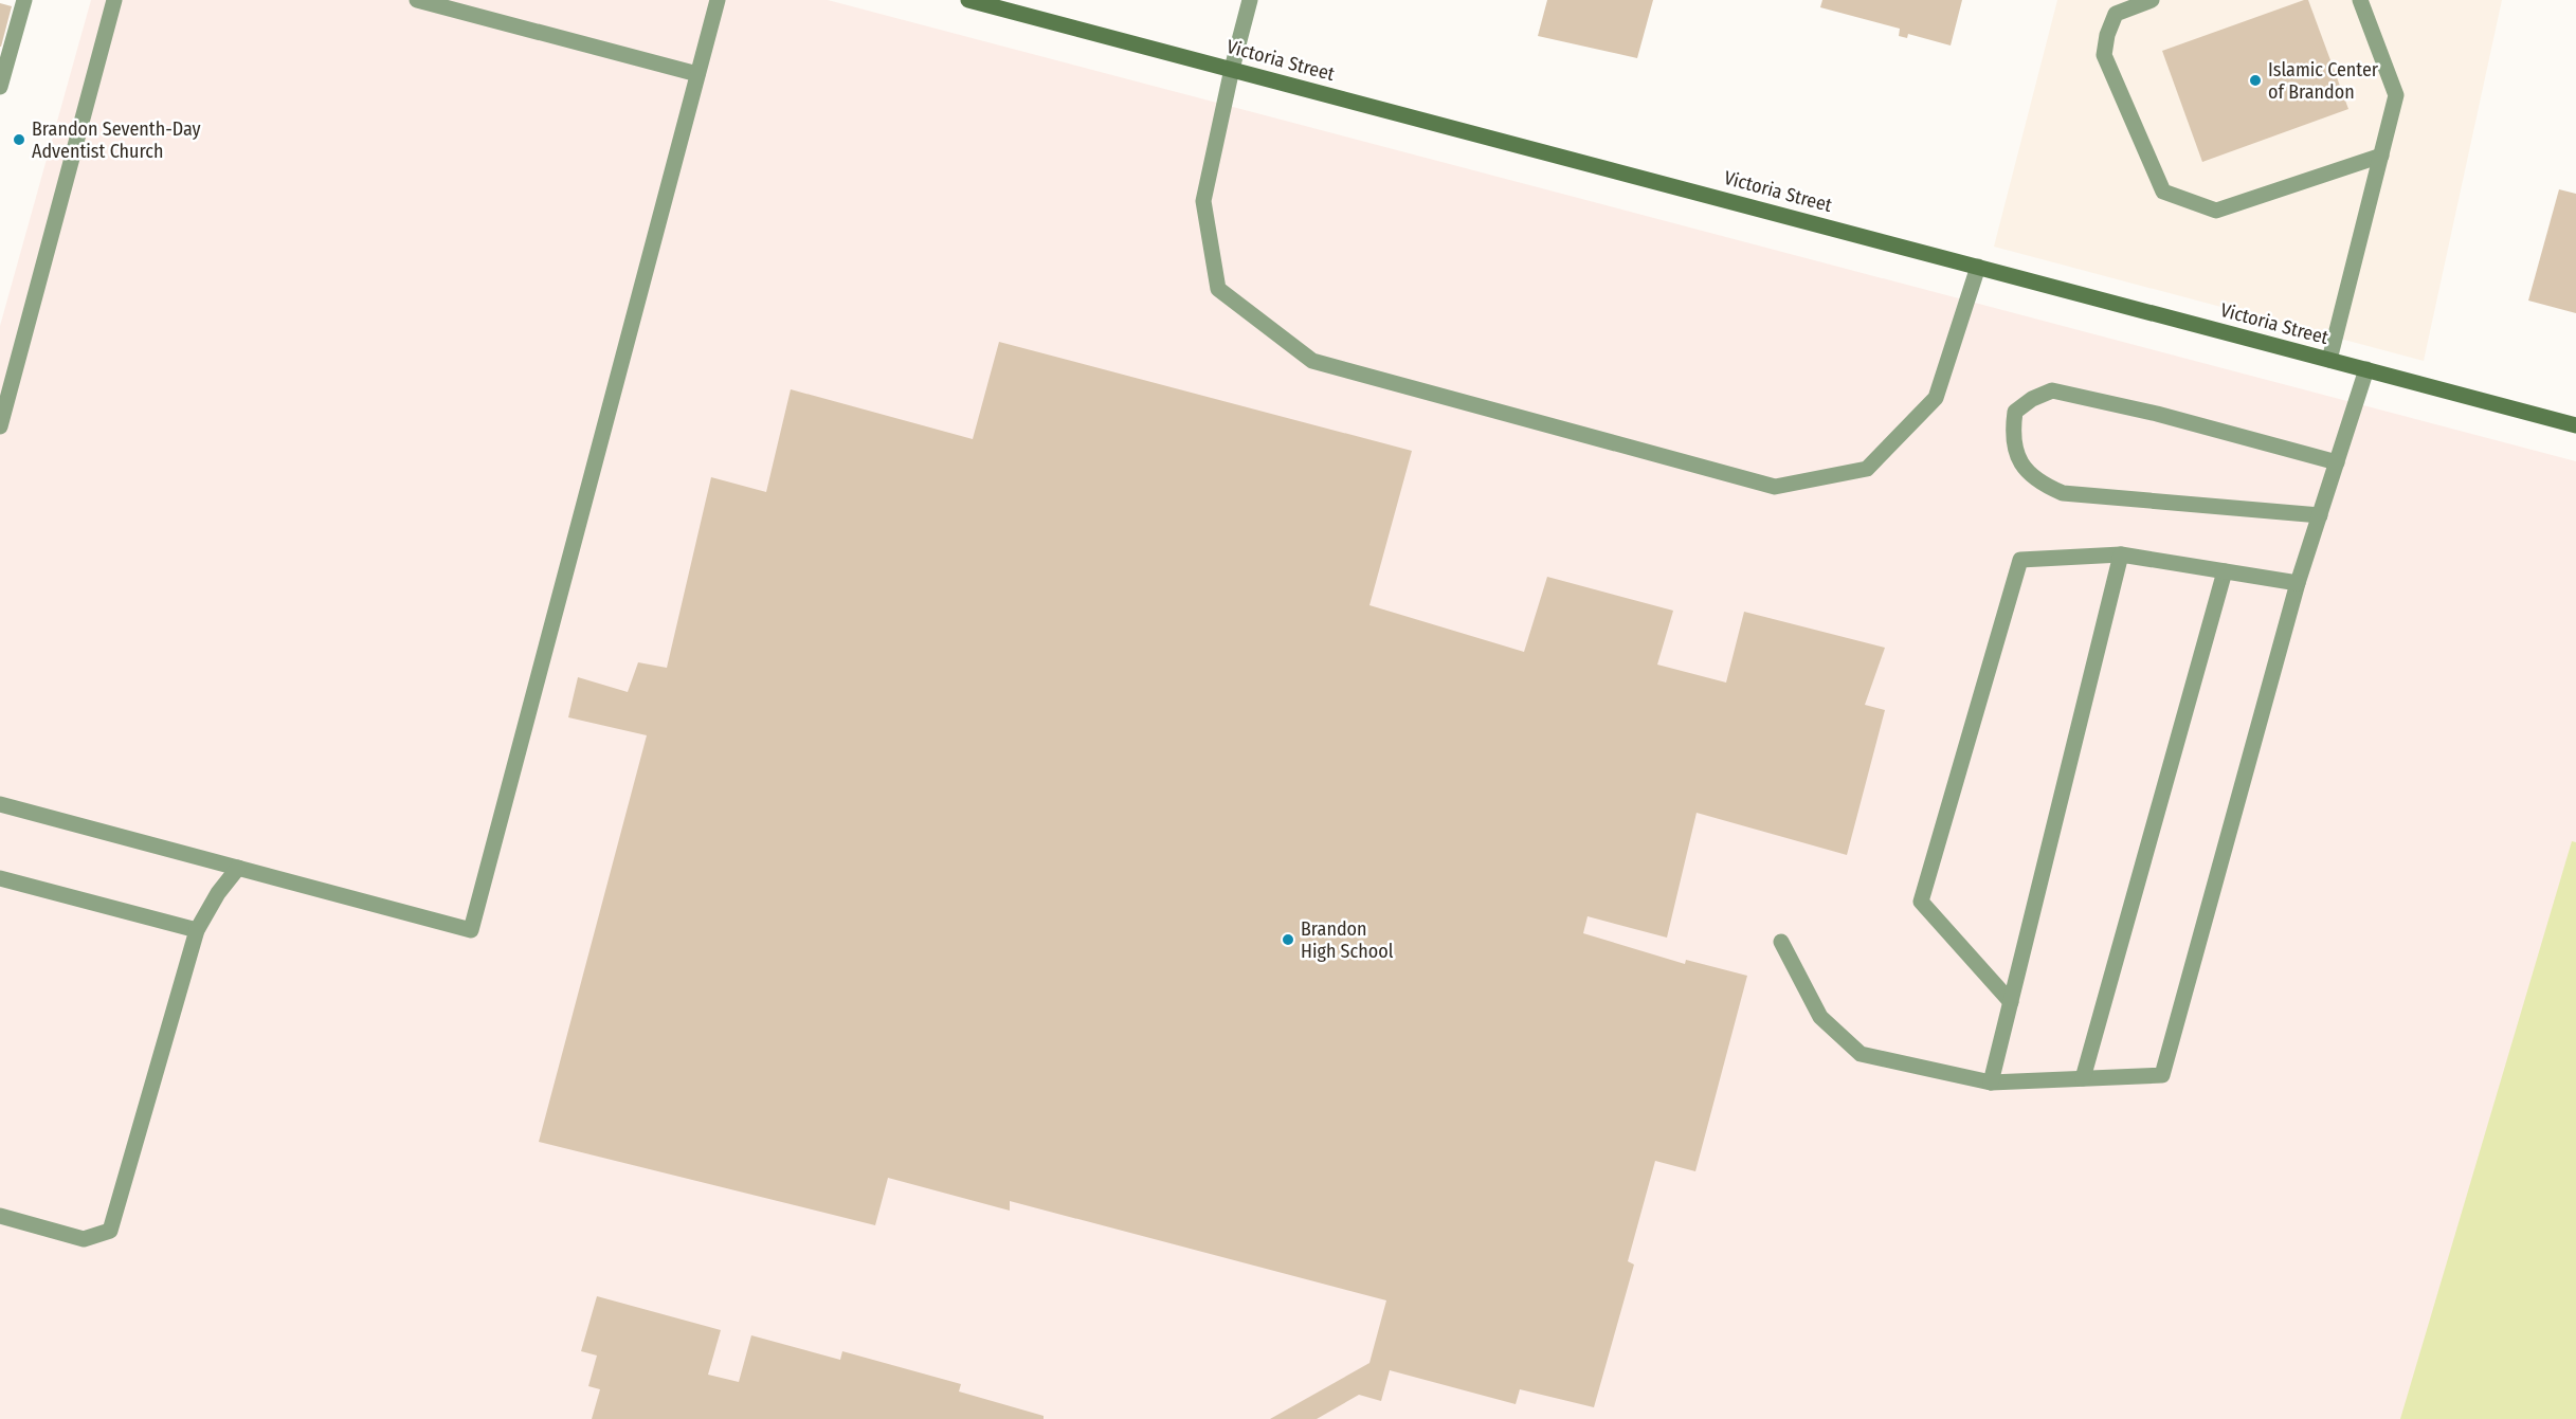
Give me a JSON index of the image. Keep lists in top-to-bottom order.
{
  "streets": {
    "street": ["Victoria Street"]
  },
  "places": ["Islamic Center of Brandon", "Brandon Seventh-Day Adventist Church", "Brandon High School"]
}
